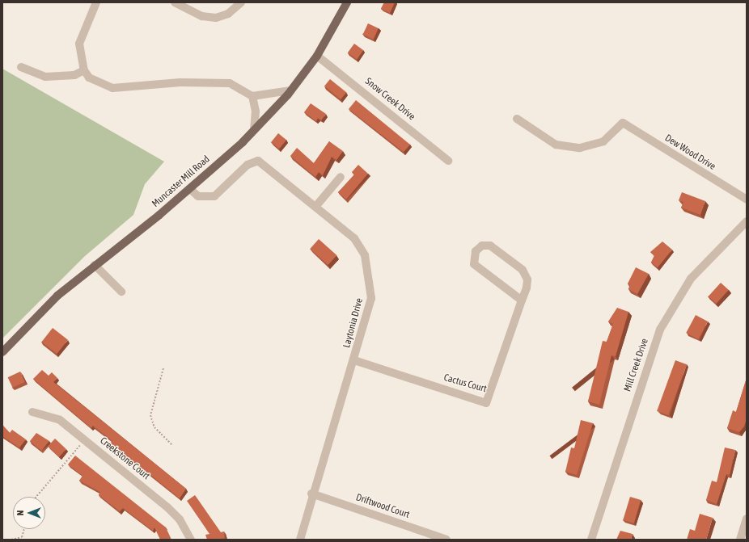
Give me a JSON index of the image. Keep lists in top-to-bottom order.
{
  "streets": {
    "main road": ["Muncaster Mill Road"],
    "street": [
      "Snow Creek Drive",
      "Dew Wood Drive",
      "Laytonia Drive",
      "Mill Creek Drive",
      "Cactus Court",
      "Creekstone Court",
      "Driftwood Court"
    ]
  },
  "crossings": [
    ["Snow Creek Drive", "Muncaster Mill Road"],
    ["Muncaster Mill Road", "Laytonia Drive"],
    ["Laytonia Drive", "Cactus Court"],
    ["Laytonia Drive", "Driftwood Court"]
  ],
  "north": "left"
}
